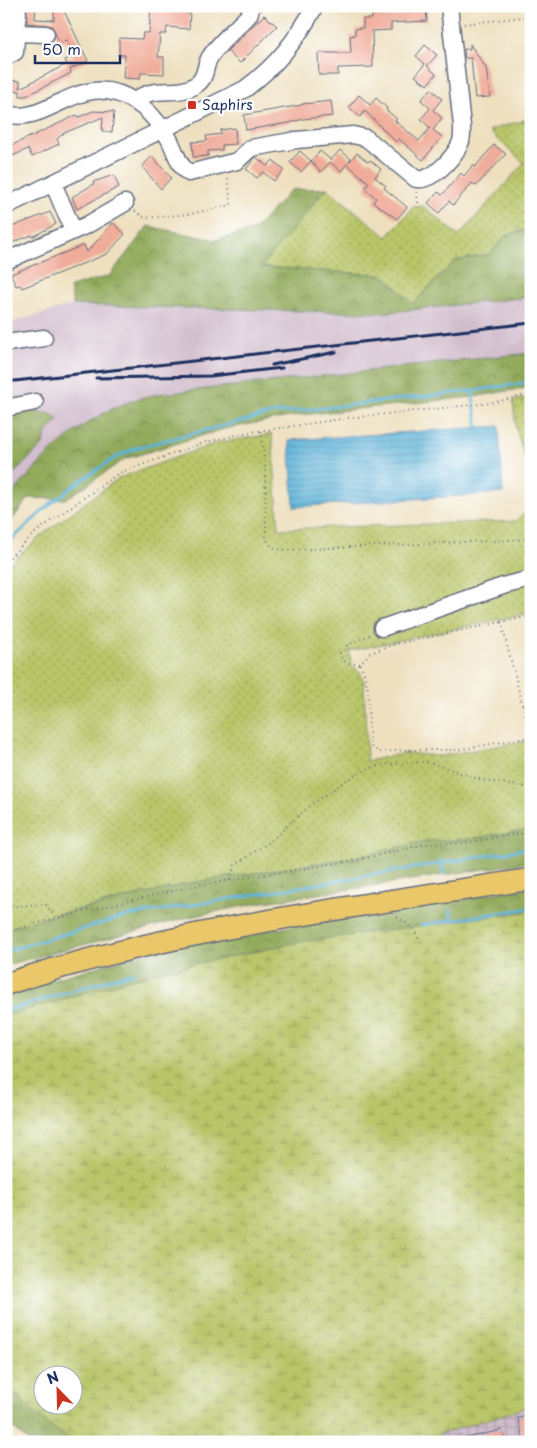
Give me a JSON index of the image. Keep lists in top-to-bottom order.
{
  "places": {
    "transit": ["Saphirs"]
  },
  "scale_bar": "50 m",
  "north": "top left"
}
